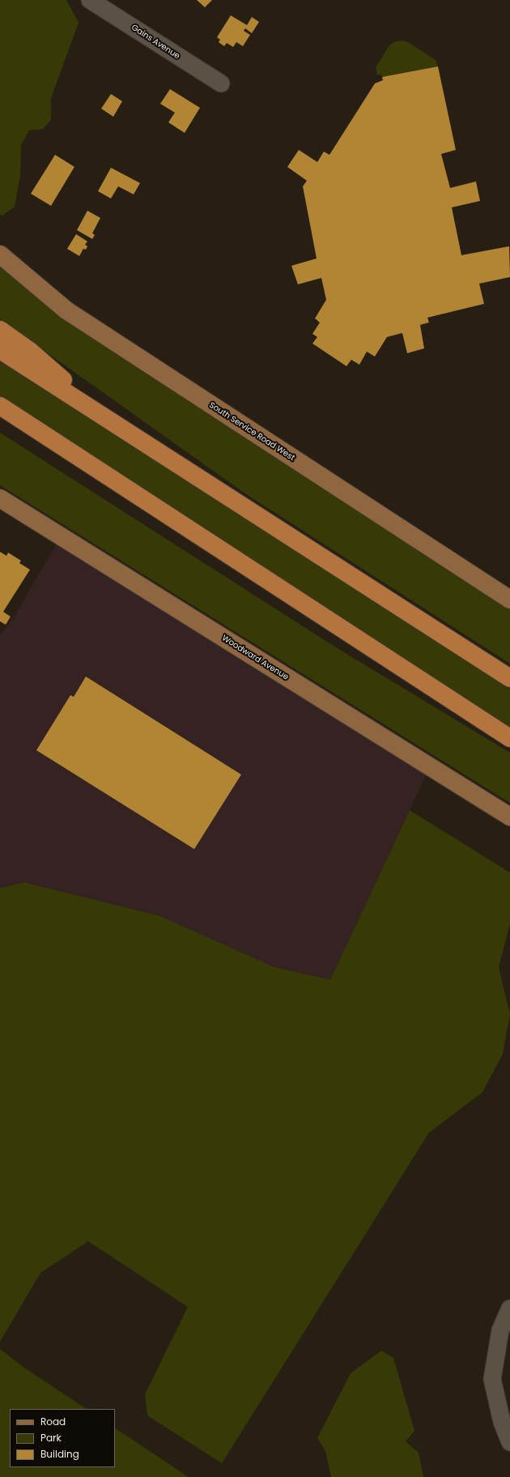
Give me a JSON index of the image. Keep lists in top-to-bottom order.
{
  "streets": {
    "main road": ["South Service Road West", "Woodward Avenue"],
    "street": ["Gains Avenue"]
  },
  "legend": ["Road", "Park", "Building"]
}
